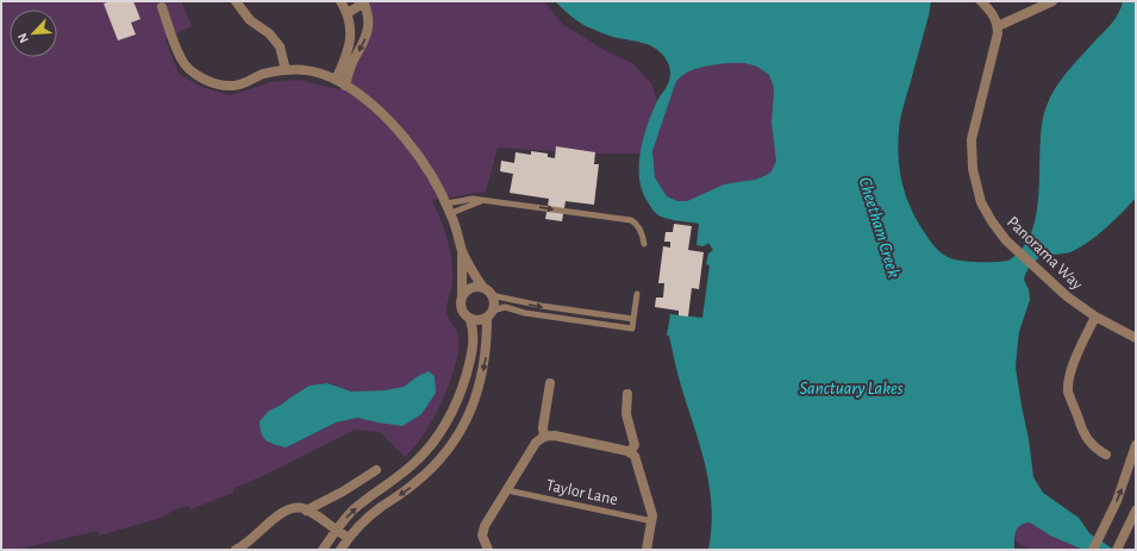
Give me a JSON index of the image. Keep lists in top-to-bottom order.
{
  "streets": {
    "street": ["Panorama Way"],
    "lane": ["Taylor Lane"]
  },
  "water": ["Cheetham Creek", "Sanctuary Lakes"],
  "north": "bottom left"
}
